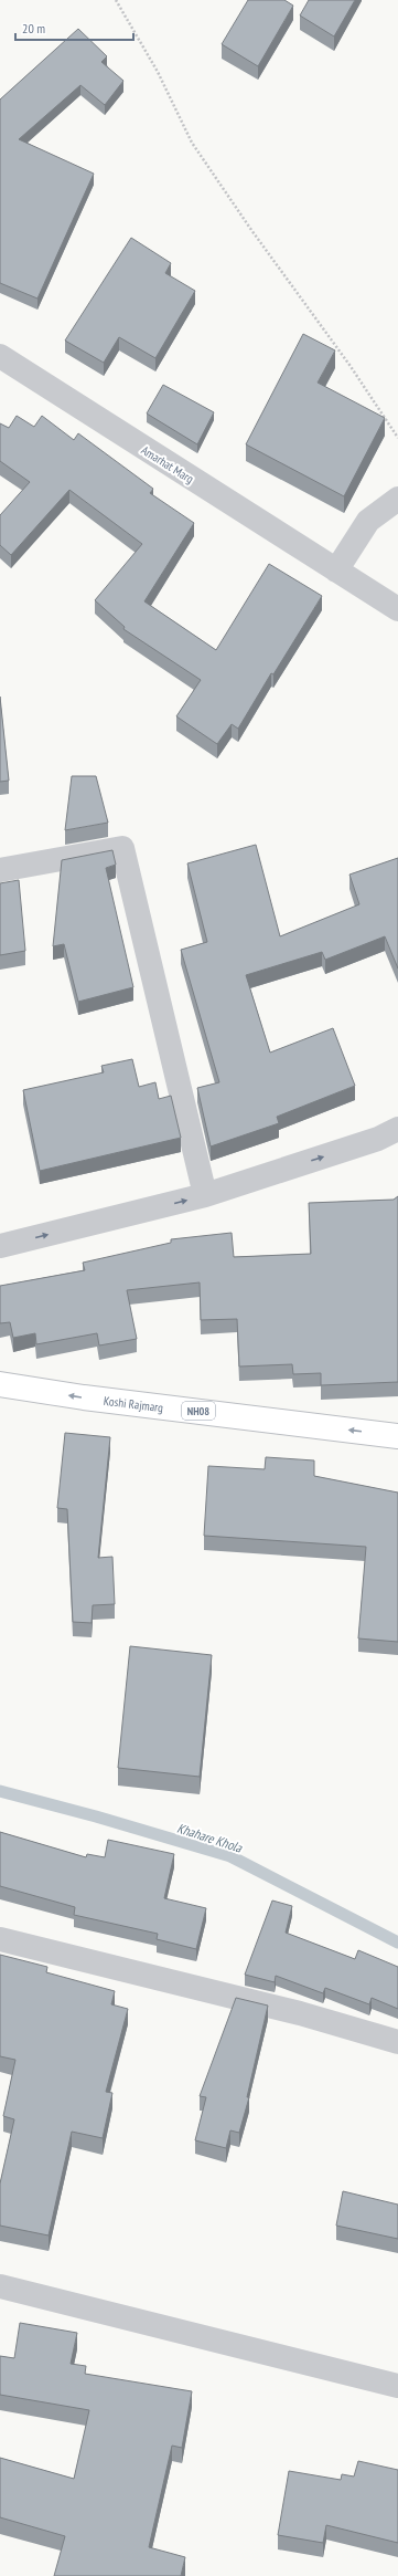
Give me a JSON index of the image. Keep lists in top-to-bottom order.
{
  "streets": {
    "main road": ["Koshi Rajmarg", "NH08"],
    "street": ["Amarhat Marg"]
  },
  "one_way": ["Koshi Rajmarg"],
  "water": ["Khahare Khola"],
  "scale_bar": "20 m"
}
